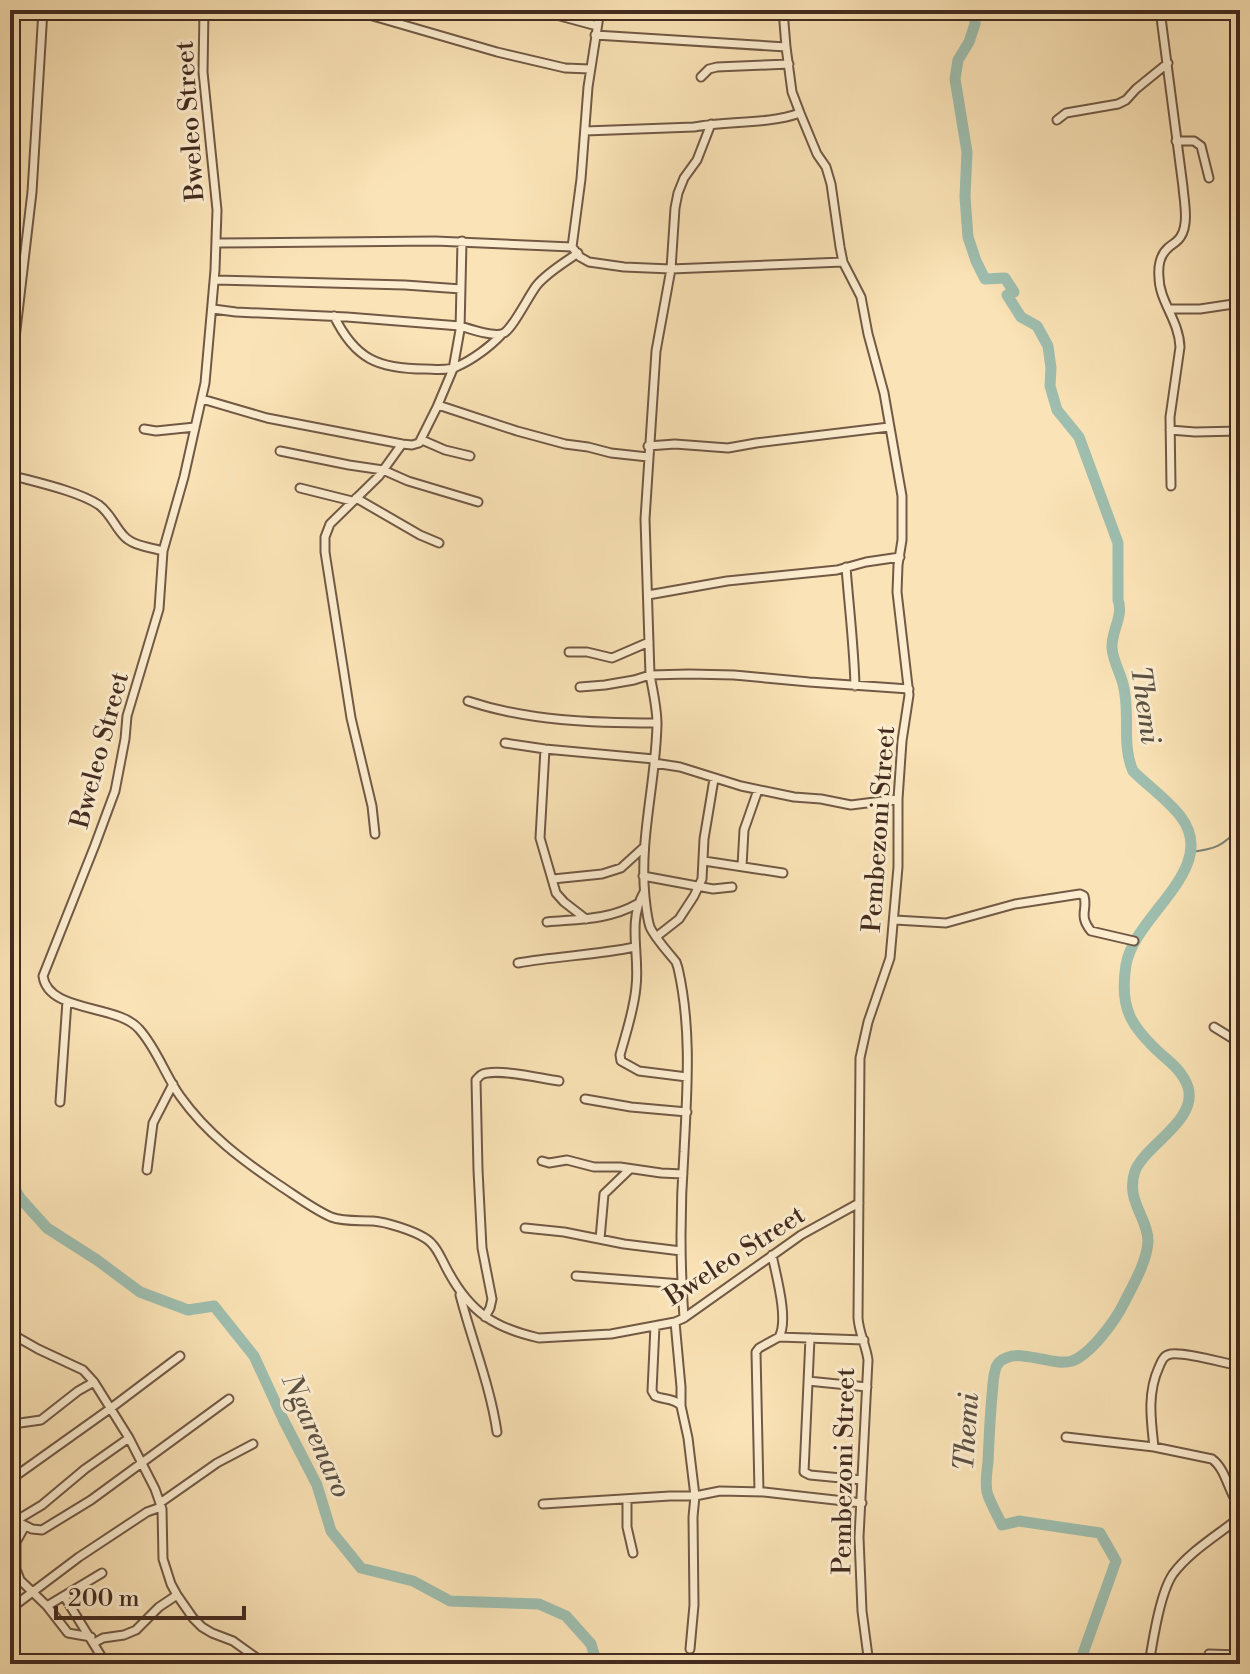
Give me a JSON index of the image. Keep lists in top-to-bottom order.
{
  "streets": {
    "street": ["Bweleo Street", "Pembezoni Street"]
  },
  "crossings": [
    ["Bweleo Street", "Pembezoni Street"]
  ],
  "water": ["Themi", "Ngarenaro"],
  "scale_bar": "200 m"
}
